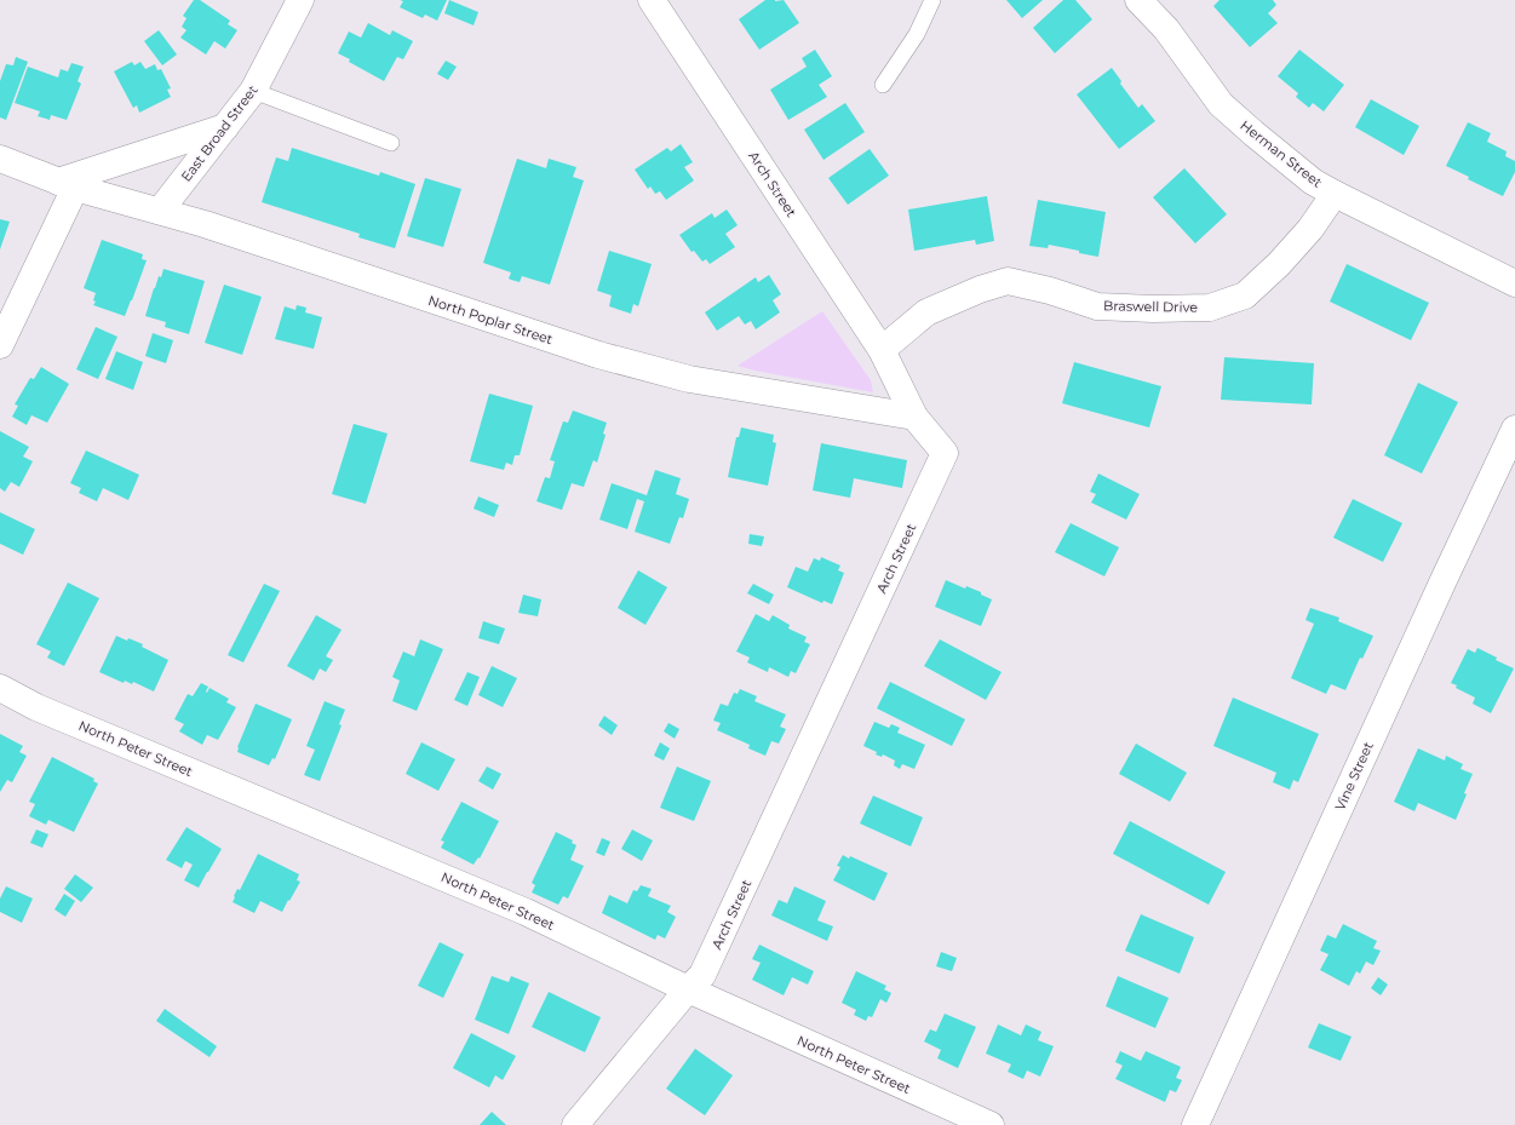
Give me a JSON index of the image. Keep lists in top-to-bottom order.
{
  "streets": {
    "street": [
      "East Broad Street",
      "Herman Street",
      "Arch Street",
      "Braswell Drive",
      "North Poplar Street",
      "North Peter Street",
      "Vine Street"
    ]
  },
  "crossings": [
    ["East Broad Street", "North Poplar Street"],
    ["Herman Street", "Braswell Drive"],
    ["Arch Street", "Braswell Drive"],
    ["Arch Street", "North Poplar Street"],
    ["Arch Street", "North Peter Street"]
  ]
}
